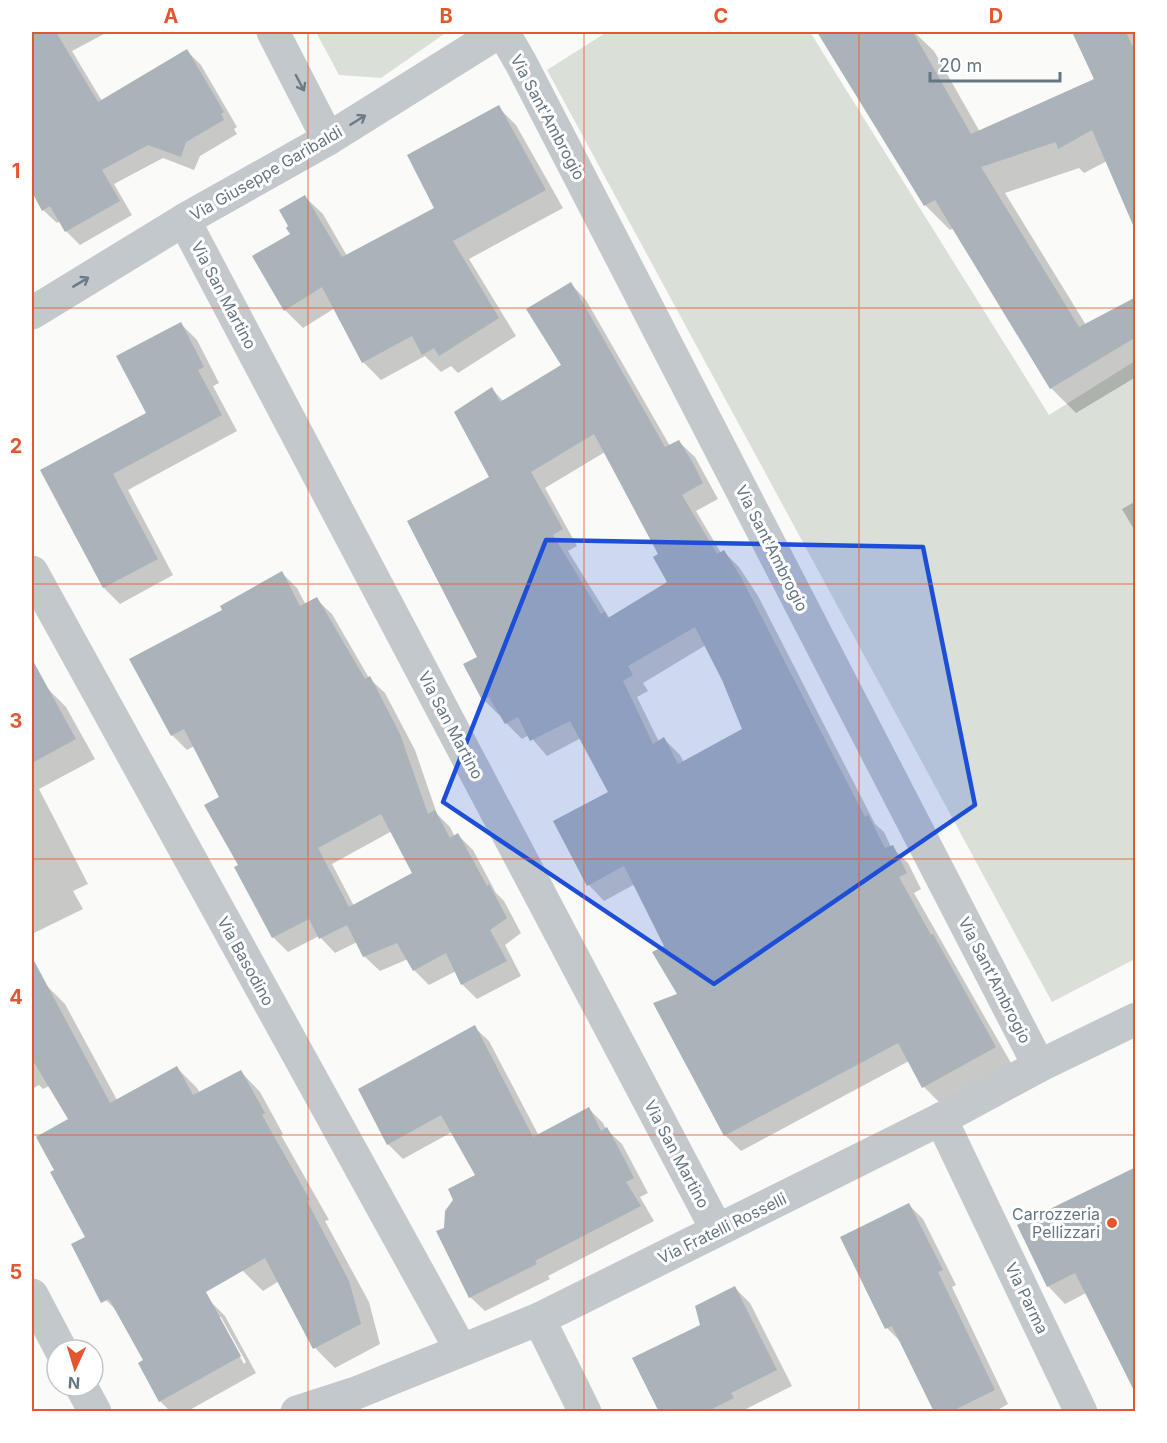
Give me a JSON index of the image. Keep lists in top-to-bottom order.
{
  "streets": {
    "street": [
      "Via Sant'Ambrogio",
      "Via Giuseppe Garibaldi",
      "Via San Martino",
      "Via Basodino",
      "Via Fratelli Rosselli",
      "Via Parma"
    ]
  },
  "crossings": [
    ["Via Sant'Ambrogio", "Via Giuseppe Garibaldi"],
    ["Via Sant'Ambrogio", "Via Fratelli Rosselli"],
    ["Via Giuseppe Garibaldi", "Via San Martino"],
    ["Via San Martino", "Via Fratelli Rosselli"],
    ["Via Basodino", "Via Fratelli Rosselli"],
    ["Via Fratelli Rosselli", "Via Parma"]
  ],
  "one_way": ["Via Giuseppe Garibaldi"],
  "places": ["Carrozzeria Pellizzari"],
  "scale_bar": "20 m",
  "north": "bottom",
  "grid": {
    "columns": [
      "A",
      "B",
      "C",
      "D"
    ],
    "rows": [
      "1",
      "2",
      "3",
      "4",
      "5"
    ]
  }
}
